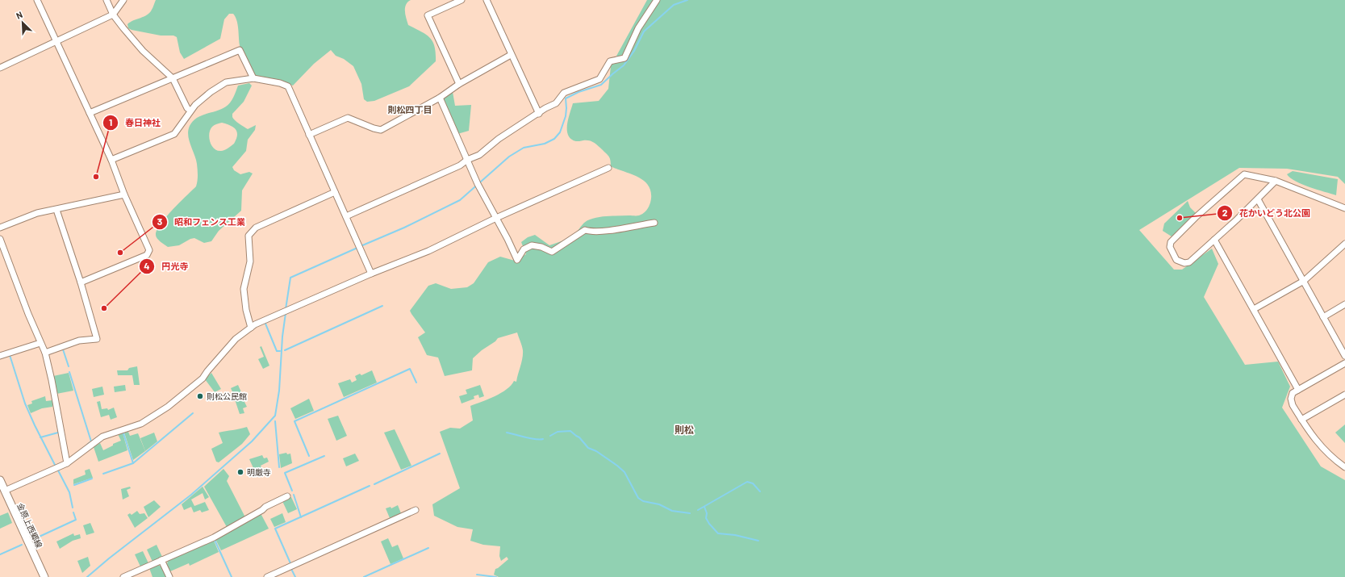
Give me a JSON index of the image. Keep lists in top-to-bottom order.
{
  "streets": {
    "main road": ["金原上西郷線"]
  },
  "districts": ["則松四丁目", "則松"],
  "places": [
    "春日神社",
    "花かいどう北公園",
    "昭和フェンス工業",
    "円光寺",
    "則松公民館",
    "明厳寺"
  ],
  "north": "top left"
}
